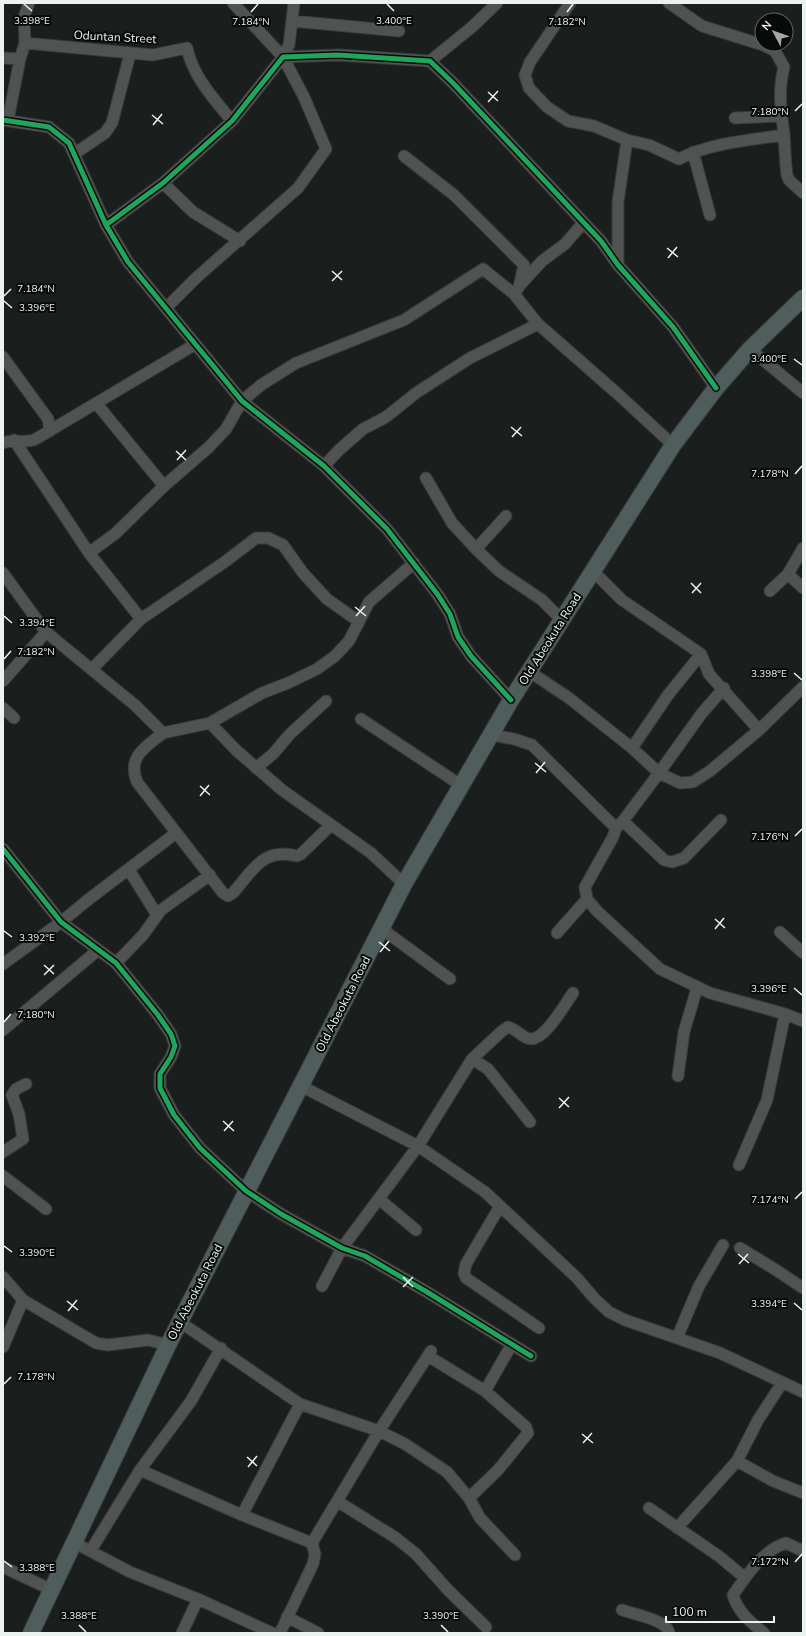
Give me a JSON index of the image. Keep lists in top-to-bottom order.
{
  "streets": {
    "highway": ["Old Abeokuta Road"],
    "street": ["Oduntan Street"]
  },
  "scale_bar": "100 m",
  "north": "top left",
  "coordinates": [
    "3.398°E",
    "3.400°E",
    "7.184°N",
    "7.182°N",
    "7.180°N",
    "3.396°E",
    "7.178°N",
    "3.394°E",
    "7.176°N",
    "3.392°E",
    "7.174°N",
    "3.390°E",
    "7.172°N",
    "3.388°E"
  ]
}
